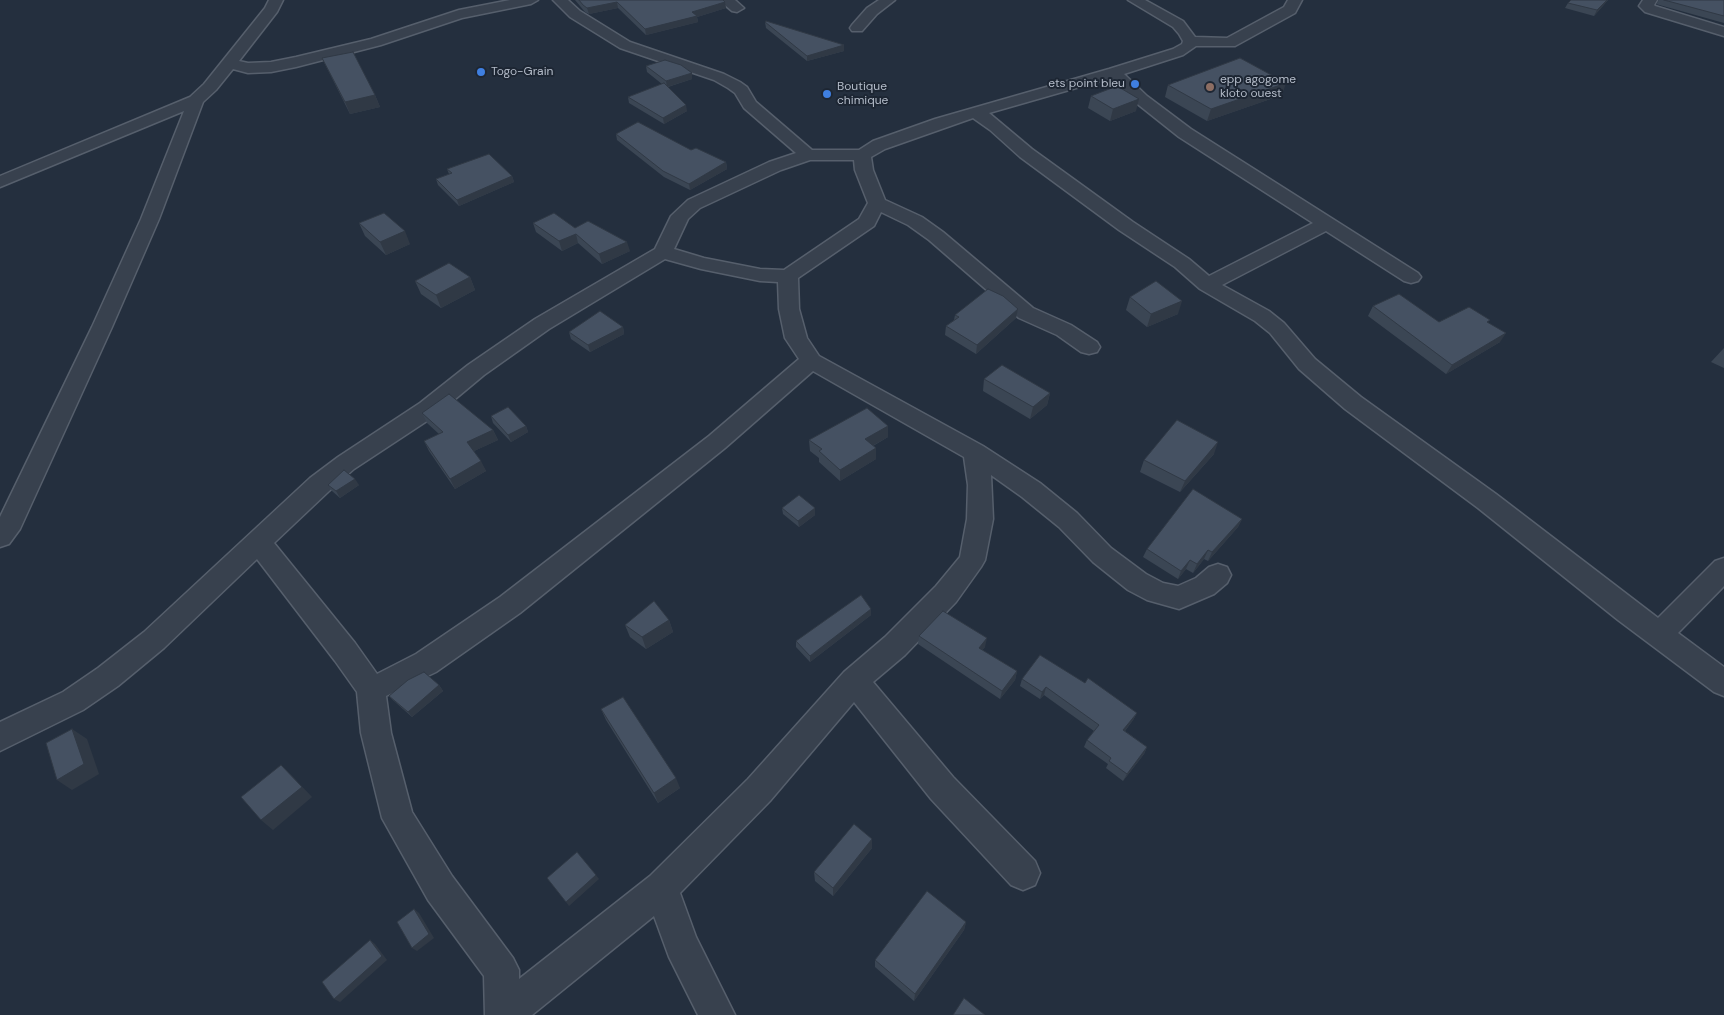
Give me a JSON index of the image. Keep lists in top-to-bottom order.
{
  "places": [
    "Togo-Grain",
    "ets point bleu",
    "epp agogome kloto ouest",
    "Boutique chimique"
  ]
}
